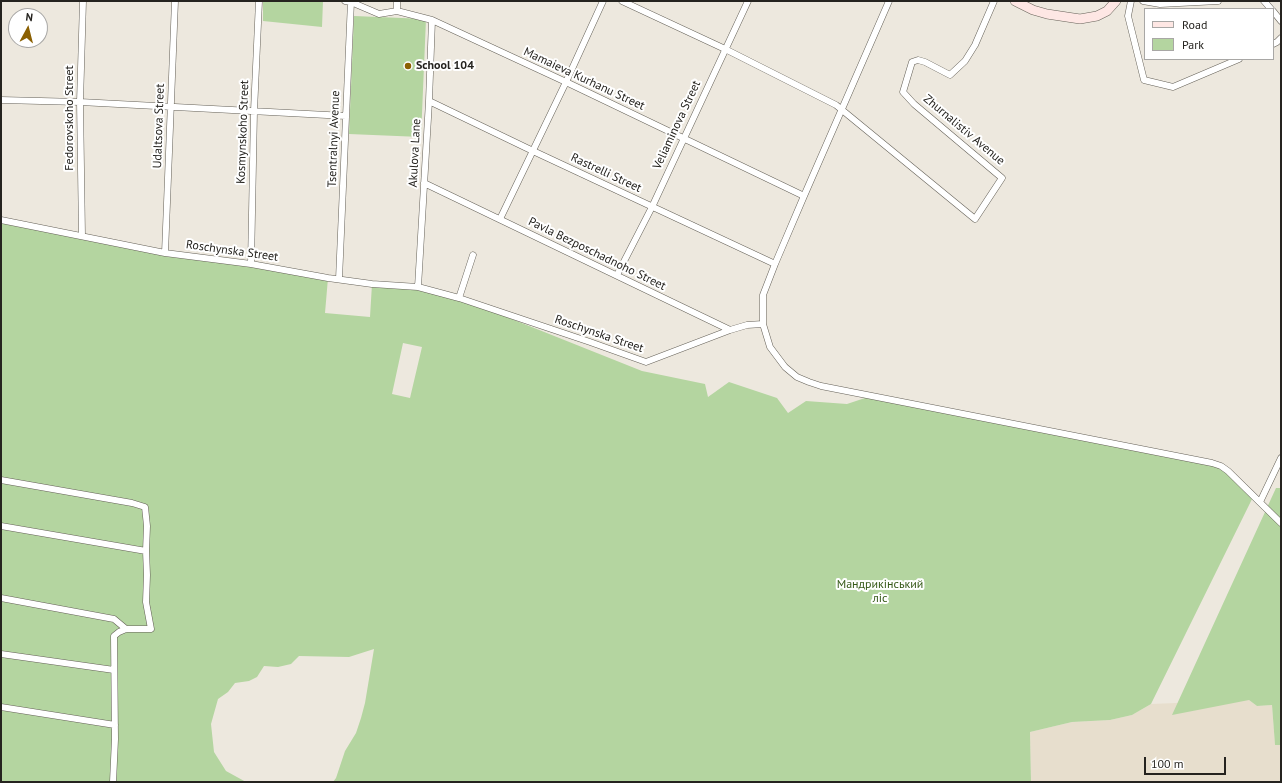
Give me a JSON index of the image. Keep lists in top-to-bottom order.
{
  "streets": {
    "street": [
      "Mamaieva Kurhanu Street",
      "Fedorovskoho Street",
      "Veliaminova Street",
      "Udaltsova Street",
      "Zhurnalistiv Avenue",
      "Kosmynskoho Street",
      "Tsentralnyi Avenue",
      "Akulova Lane",
      "Rastrelli Street",
      "Roschynska Street",
      "Pavla Bezposchadnoho Street"
    ]
  },
  "crossings": [
    ["Mamaieva Kurhanu Street", "Veliaminova Street"],
    ["Mamaieva Kurhanu Street", "Tsentralnyi Avenue"],
    ["Mamaieva Kurhanu Street", "Akulova Lane"],
    ["Fedorovskoho Street", "Roschynska Street"],
    ["Veliaminova Street", "Rastrelli Street"],
    ["Veliaminova Street", "Pavla Bezposchadnoho Street"],
    ["Udaltsova Street", "Roschynska Street"],
    ["Kosmynskoho Street", "Roschynska Street"],
    ["Tsentralnyi Avenue", "Roschynska Street"],
    ["Akulova Lane", "Rastrelli Street"],
    ["Akulova Lane", "Roschynska Street"],
    ["Akulova Lane", "Pavla Bezposchadnoho Street"],
    ["Roschynska Street", "Pavla Bezposchadnoho Street"]
  ],
  "parks": ["Мандрикінський ліс"],
  "places": ["School 104"],
  "legend": ["Road", "Park"],
  "scale_bar": "100 m",
  "north": "top"
}
